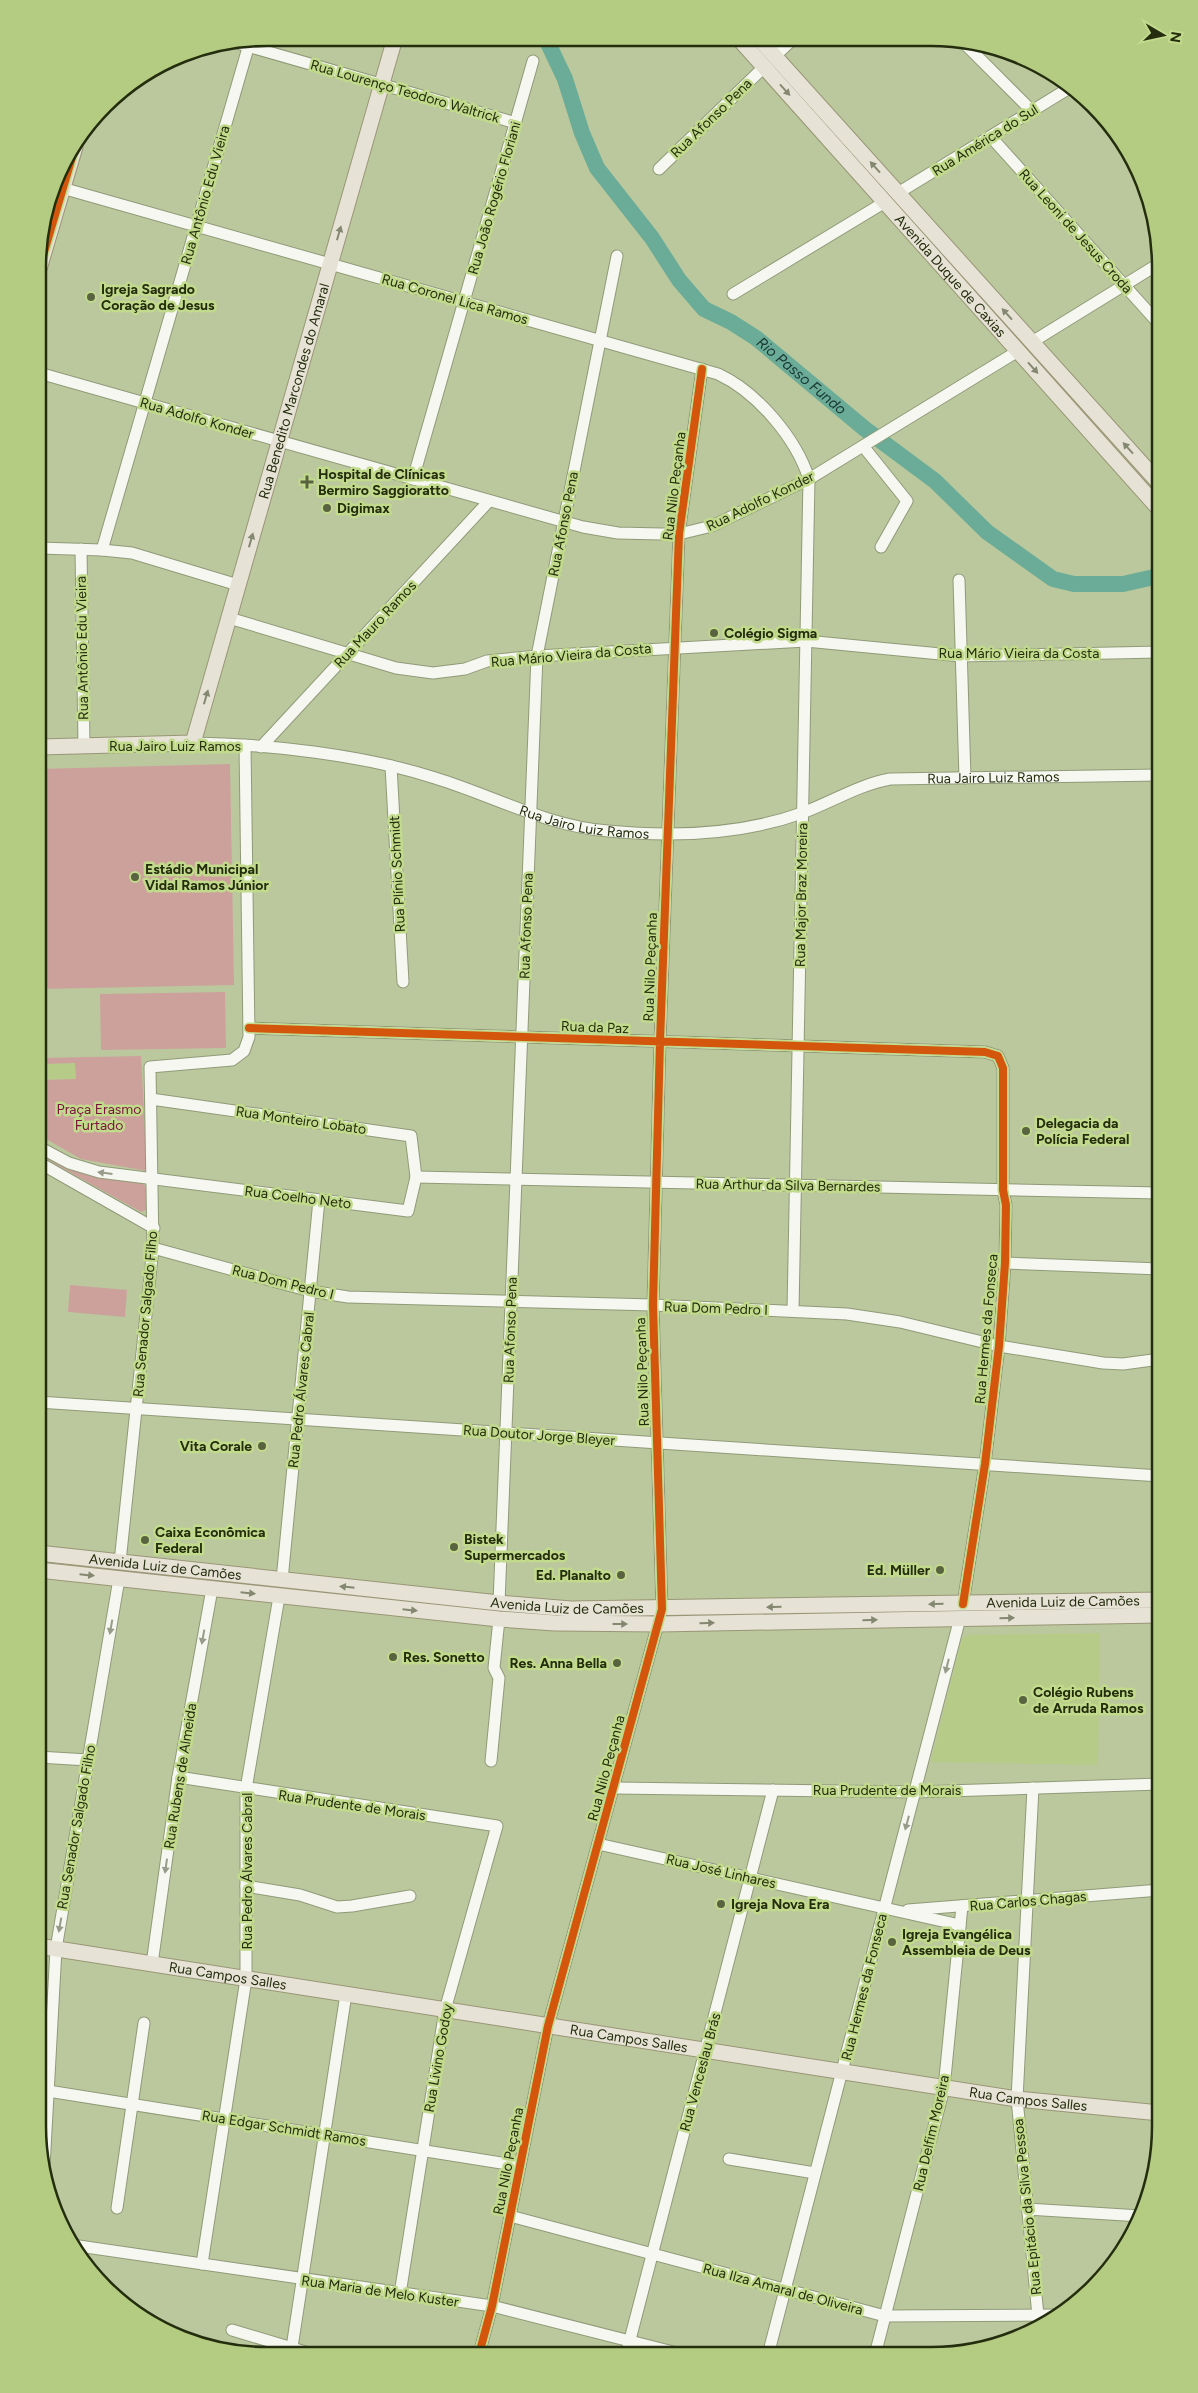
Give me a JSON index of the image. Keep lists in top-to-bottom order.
{
  "streets": {
    "main road": [
      "Avenida Duque de Caxias",
      "Rua Benedito Marcondes do Amaral",
      "Rua Jairo Luiz Ramos",
      "Avenida Luiz de Camões",
      "Rua Campos Salles"
    ],
    "street": [
      "Rua Lourenço Teodoro Waltrick",
      "Rua Afonso Pena",
      "Rua América do Sul",
      "Rua Antônio Edu Vieira",
      "Rua João Rogério Floriani",
      "Rua Leoni de Jesus Croda",
      "Rua Coronel Lica Ramos",
      "Rua Adolfo Konder",
      "Rua Nilo Peçanha",
      "Rua Mauro Ramos",
      "Rua Mário Vieira da Costa",
      "Rua Plínio Schmidt",
      "Rua Major Braz Moreira",
      "Rua da Paz",
      "Rua Monteiro Lobato",
      "Rua Arthur da Silva Bernardes",
      "Rua Coelho Neto",
      "Rua Dom Pedro I",
      "Rua Senador Salgado Filho",
      "Rua Hermes da Fonseca",
      "Rua Pedro Álvares Cabral",
      "Rua Doutor Jorge Bleyer",
      "Rua Rubens de Almeida",
      "Rua Prudente de Morais",
      "Rua José Linhares",
      "Rua Carlos Chagas",
      "Rua Livino Godoy",
      "Rua Venceslau Brás",
      "Rua Edgar Schmidt Ramos",
      "Rua Delfim Moreira",
      "Rua Epitácio da Silva Pessoa",
      "Rua Ilza Amaral de Oliveira",
      "Rua Maria de Melo Kuster"
    ]
  },
  "crossings": [
    ["Rua Lourenço Teodoro Waltrick", "Rua João Rogério Floriani"],
    ["Rua Lourenço Teodoro Waltrick", "Rua Benedito Marcondes do Amaral"],
    ["Rua Afonso Pena", "Avenida Duque de Caxias"],
    ["Rua Afonso Pena", "Rua Coronel Lica Ramos"],
    ["Rua Afonso Pena", "Rua Adolfo Konder"],
    ["Rua Afonso Pena", "Rua Mário Vieira da Costa"],
    ["Rua Afonso Pena", "Rua Jairo Luiz Ramos"],
    ["Rua Afonso Pena", "Rua da Paz"],
    ["Rua Afonso Pena", "Rua Arthur da Silva Bernardes"],
    ["Rua Afonso Pena", "Rua Dom Pedro I"],
    ["Rua Afonso Pena", "Rua Doutor Jorge Bleyer"],
    ["Rua Afonso Pena", "Avenida Luiz de Camões"],
    ["Rua América do Sul", "Rua Leoni de Jesus Croda"],
    ["Rua América do Sul", "Avenida Duque de Caxias"],
    ["Rua Antônio Edu Vieira", "Rua Coronel Lica Ramos"],
    ["Rua Antônio Edu Vieira", "Rua Adolfo Konder"],
    ["Rua Antônio Edu Vieira", "Rua Jairo Luiz Ramos"],
    ["Rua João Rogério Floriani", "Rua Coronel Lica Ramos"],
    ["Rua João Rogério Floriani", "Rua Adolfo Konder"],
    ["Avenida Duque de Caxias", "Rua Adolfo Konder"],
    ["Rua Coronel Lica Ramos", "Rua Benedito Marcondes do Amaral"],
    ["Rua Coronel Lica Ramos", "Rua Adolfo Konder"],
    ["Rua Coronel Lica Ramos", "Rua Nilo Peçanha"],
    ["Rua Coronel Lica Ramos", "Rua Major Braz Moreira"],
    ["Rua Benedito Marcondes do Amaral", "Rua Adolfo Konder"],
    ["Rua Benedito Marcondes do Amaral", "Rua Mário Vieira da Costa"],
    ["Rua Benedito Marcondes do Amaral", "Rua Jairo Luiz Ramos"],
    ["Rua Adolfo Konder", "Rua Nilo Peçanha"],
    ["Rua Adolfo Konder", "Rua Mauro Ramos"],
    ["Rua Adolfo Konder", "Rua Major Braz Moreira"],
    ["Rua Nilo Peçanha", "Rua Mário Vieira da Costa"],
    ["Rua Nilo Peçanha", "Rua Jairo Luiz Ramos"],
    ["Rua Nilo Peçanha", "Rua da Paz"],
    ["Rua Nilo Peçanha", "Rua Arthur da Silva Bernardes"],
    ["Rua Nilo Peçanha", "Rua Dom Pedro I"],
    ["Rua Nilo Peçanha", "Rua Doutor Jorge Bleyer"],
    ["Rua Nilo Peçanha", "Avenida Luiz de Camões"],
    ["Rua Nilo Peçanha", "Rua Prudente de Morais"],
    ["Rua Nilo Peçanha", "Rua José Linhares"],
    ["Rua Nilo Peçanha", "Rua Campos Salles"],
    ["Rua Nilo Peçanha", "Rua Edgar Schmidt Ramos"],
    ["Rua Nilo Peçanha", "Rua Ilza Amaral de Oliveira"],
    ["Rua Nilo Peçanha", "Rua Maria de Melo Kuster"],
    ["Rua Mauro Ramos", "Rua Mário Vieira da Costa"],
    ["Rua Mauro Ramos", "Rua Jairo Luiz Ramos"],
    ["Rua Mário Vieira da Costa", "Rua Major Braz Moreira"],
    ["Rua Jairo Luiz Ramos", "Rua Plínio Schmidt"],
    ["Rua Jairo Luiz Ramos", "Rua Major Braz Moreira"],
    ["Rua Major Braz Moreira", "Rua da Paz"],
    ["Rua Major Braz Moreira", "Rua Arthur da Silva Bernardes"],
    ["Rua Major Braz Moreira", "Rua Dom Pedro I"],
    ["Rua da Paz", "Rua Senador Salgado Filho"],
    ["Rua da Paz", "Rua Hermes da Fonseca"],
    ["Rua Monteiro Lobato", "Rua Arthur da Silva Bernardes"],
    ["Rua Monteiro Lobato", "Rua Coelho Neto"],
    ["Rua Monteiro Lobato", "Rua Senador Salgado Filho"],
    ["Rua Arthur da Silva Bernardes", "Rua Coelho Neto"],
    ["Rua Arthur da Silva Bernardes", "Rua Hermes da Fonseca"],
    ["Rua Coelho Neto", "Rua Senador Salgado Filho"],
    ["Rua Coelho Neto", "Rua Pedro Álvares Cabral"],
    ["Rua Dom Pedro I", "Rua Senador Salgado Filho"],
    ["Rua Dom Pedro I", "Rua Hermes da Fonseca"],
    ["Rua Dom Pedro I", "Rua Pedro Álvares Cabral"],
    ["Rua Senador Salgado Filho", "Rua Doutor Jorge Bleyer"],
    ["Rua Senador Salgado Filho", "Avenida Luiz de Camões"],
    ["Rua Senador Salgado Filho", "Rua Campos Salles"],
    ["Rua Senador Salgado Filho", "Rua Edgar Schmidt Ramos"],
    ["Rua Hermes da Fonseca", "Rua Doutor Jorge Bleyer"],
    ["Rua Hermes da Fonseca", "Avenida Luiz de Camões"],
    ["Rua Hermes da Fonseca", "Rua Prudente de Morais"],
    ["Rua Hermes da Fonseca", "Rua José Linhares"],
    ["Rua Hermes da Fonseca", "Rua Campos Salles"],
    ["Rua Hermes da Fonseca", "Rua Ilza Amaral de Oliveira"],
    ["Rua Pedro Álvares Cabral", "Rua Doutor Jorge Bleyer"],
    ["Rua Pedro Álvares Cabral", "Avenida Luiz de Camões"],
    ["Rua Pedro Álvares Cabral", "Rua Prudente de Morais"],
    ["Rua Pedro Álvares Cabral", "Rua Campos Salles"],
    ["Rua Pedro Álvares Cabral", "Rua Edgar Schmidt Ramos"],
    ["Rua Pedro Álvares Cabral", "Rua Maria de Melo Kuster"],
    ["Avenida Luiz de Camões", "Rua Rubens de Almeida"],
    ["Rua Rubens de Almeida", "Rua Prudente de Morais"],
    ["Rua Rubens de Almeida", "Rua Campos Salles"],
    ["Rua Prudente de Morais", "Rua Livino Godoy"],
    ["Rua Prudente de Morais", "Rua Venceslau Brás"],
    ["Rua Prudente de Morais", "Rua Epitácio da Silva Pessoa"],
    ["Rua José Linhares", "Rua Carlos Chagas"],
    ["Rua José Linhares", "Rua Venceslau Brás"],
    ["Rua José Linhares", "Rua Delfim Moreira"],
    ["Rua Carlos Chagas", "Rua Delfim Moreira"],
    ["Rua Carlos Chagas", "Rua Epitácio da Silva Pessoa"],
    ["Rua Campos Salles", "Rua Livino Godoy"],
    ["Rua Campos Salles", "Rua Venceslau Brás"],
    ["Rua Campos Salles", "Rua Delfim Moreira"],
    ["Rua Campos Salles", "Rua Epitácio da Silva Pessoa"],
    ["Rua Livino Godoy", "Rua Edgar Schmidt Ramos"],
    ["Rua Livino Godoy", "Rua Maria de Melo Kuster"],
    ["Rua Venceslau Brás", "Rua Ilza Amaral de Oliveira"],
    ["Rua Venceslau Brás", "Rua Maria de Melo Kuster"],
    ["Rua Delfim Moreira", "Rua Ilza Amaral de Oliveira"],
    ["Rua Epitácio da Silva Pessoa", "Rua Ilza Amaral de Oliveira"]
  ],
  "one_way": ["Rua Benedito Marcondes do Amaral", "Rua Rubens de Almeida"],
  "water": ["Rio Passo Fundo"],
  "parks": ["Praça Erasmo Furtado"],
  "places": {
    "other": [
      "Igreja Sagrado Coração de Jesus",
      "Digimax",
      "Colégio Sigma",
      "Estádio Municipal Vidal Ramos Júnior",
      "Delegacia da Polícia Federal",
      "Vita Corale",
      "Caixa Econômica Federal",
      "Bistek Supermercados",
      "Ed. Müller",
      "Ed. Planalto",
      "Res. Sonetto",
      "Res. Anna Bella",
      "Colégio Rubens de Arruda Ramos",
      "Igreja Nova Era",
      "Igreja Evangélica Assembleia de Deus"
    ],
    "health": ["Hospital de Clínicas Bermiro Saggioratto"]
  },
  "north": "right"
}
